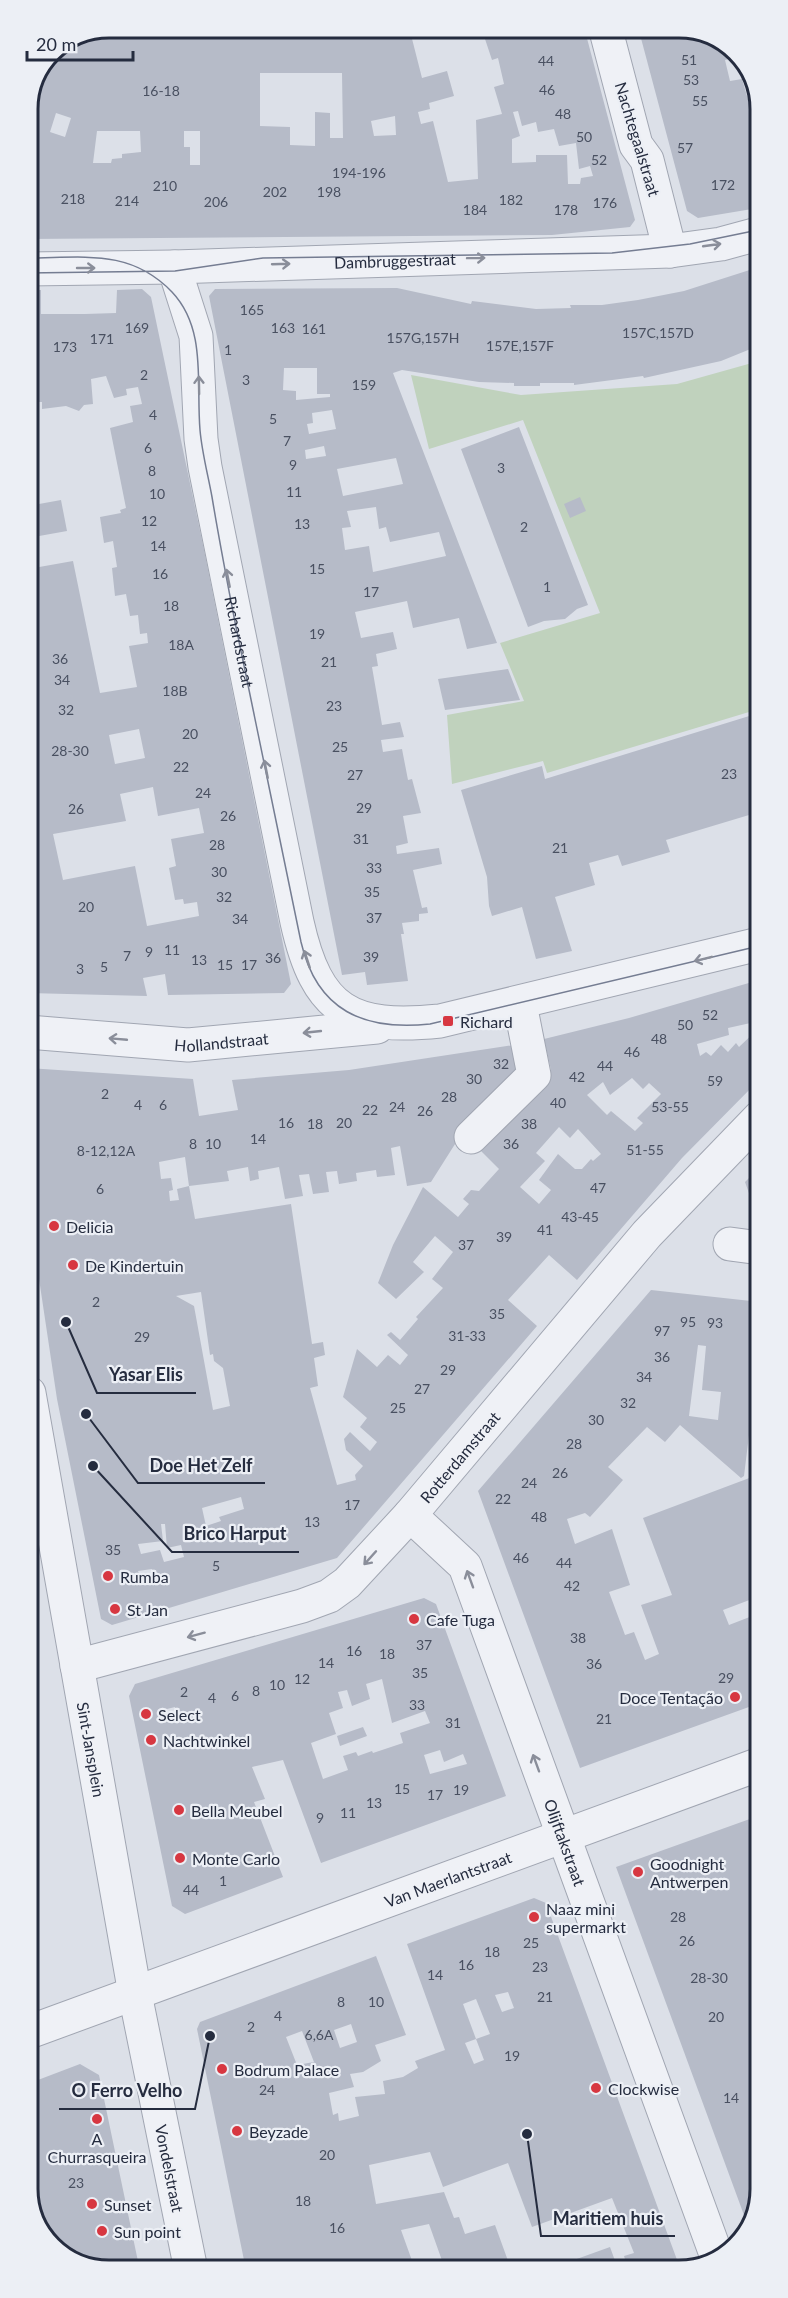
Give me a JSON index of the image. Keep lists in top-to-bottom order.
{
  "streets": {
    "street": [
      "Nachtegaalstraat",
      "Dambruggestraat",
      "Richardstraat",
      "Hollandstraat",
      "Rotterdamstraat",
      "Sint-Jansplein",
      "Olijftakstraat",
      "Van Maerlantstraat",
      "Vondelstraat"
    ]
  },
  "crossings": [
    ["Nachtegaalstraat", "Dambruggestraat"],
    ["Dambruggestraat", "Richardstraat"],
    ["Richardstraat", "Hollandstraat"],
    ["Rotterdamstraat", "Sint-Jansplein"],
    ["Rotterdamstraat", "Olijftakstraat"],
    ["Sint-Jansplein", "Van Maerlantstraat"],
    ["Sint-Jansplein", "Vondelstraat"],
    ["Olijftakstraat", "Van Maerlantstraat"],
    ["Van Maerlantstraat", "Vondelstraat"]
  ],
  "one_way": [
    "Dambruggestraat",
    "Richardstraat",
    "Hollandstraat",
    "Rotterdamstraat",
    "Olijftakstraat"
  ],
  "places": {
    "transit": ["Richard"],
    "other": [
      "Delicia",
      "De Kindertuin",
      "Yasar Elis",
      "Doe Het Zelf",
      "Brico Harput",
      "Rumba",
      "St Jan",
      "Cafe Tuga",
      "Doce Tentação",
      "Select",
      "Nachtwinkel",
      "Bella Meubel",
      "Monte Carlo",
      "Goodnight Antwerpen",
      "Naaz mini supermarkt",
      "O Ferro Velho",
      "Bodrum Palace",
      "Clockwise",
      "A Churrasqueira",
      "Beyzade",
      "Maritiem huis",
      "Sunset",
      "Sun point"
    ]
  },
  "house_numbers": [
    "51",
    "44",
    "53",
    "46",
    "16-18",
    "55",
    "48",
    "50",
    "57",
    "52",
    "194-196",
    "172",
    "210",
    "202",
    "198",
    "218",
    "182",
    "214",
    "206",
    "176",
    "184",
    "178",
    "165",
    "169",
    "163",
    "161",
    "157C,157D",
    "157G,157H",
    "171",
    "157E,157F",
    "173",
    "1",
    "2",
    "3",
    "159",
    "4",
    "5",
    "7",
    "6",
    "9",
    "3",
    "8",
    "11",
    "10",
    "12",
    "13",
    "2",
    "14",
    "15",
    "16",
    "1",
    "17",
    "18",
    "19",
    "18A",
    "36",
    "21",
    "34",
    "18B",
    "23",
    "32",
    "20",
    "25",
    "28-30",
    "22",
    "23",
    "27",
    "24",
    "29",
    "26",
    "26",
    "31",
    "28",
    "21",
    "33",
    "30",
    "35",
    "32",
    "20",
    "37",
    "34",
    "11",
    "9",
    "7",
    "39",
    "36",
    "13",
    "15",
    "17",
    "5",
    "3",
    "52",
    "50",
    "48",
    "46",
    "32",
    "44",
    "42",
    "30",
    "59",
    "2",
    "28",
    "40",
    "4",
    "6",
    "24",
    "53-55",
    "22",
    "26",
    "16",
    "20",
    "18",
    "38",
    "14",
    "8",
    "10",
    "36",
    "51-55",
    "8-12,12A",
    "47",
    "6",
    "43-45",
    "41",
    "39",
    "37",
    "2",
    "35",
    "95",
    "93",
    "97",
    "31-33",
    "29",
    "36",
    "29",
    "34",
    "27",
    "32",
    "25",
    "30",
    "28",
    "26",
    "24",
    "22",
    "17",
    "48",
    "13",
    "35",
    "46",
    "44",
    "5",
    "42",
    "38",
    "37",
    "16",
    "18",
    "14",
    "36",
    "35",
    "29",
    "12",
    "10",
    "8",
    "2",
    "6",
    "4",
    "33",
    "21",
    "31",
    "15",
    "19",
    "17",
    "13",
    "11",
    "9",
    "1",
    "44",
    "28",
    "26",
    "25",
    "18",
    "16",
    "23",
    "14",
    "28-30",
    "21",
    "8",
    "10",
    "4",
    "20",
    "2",
    "6,6A",
    "19",
    "24",
    "14",
    "20",
    "23",
    "18",
    "16"
  ],
  "scale_bar": "20 m"
}
